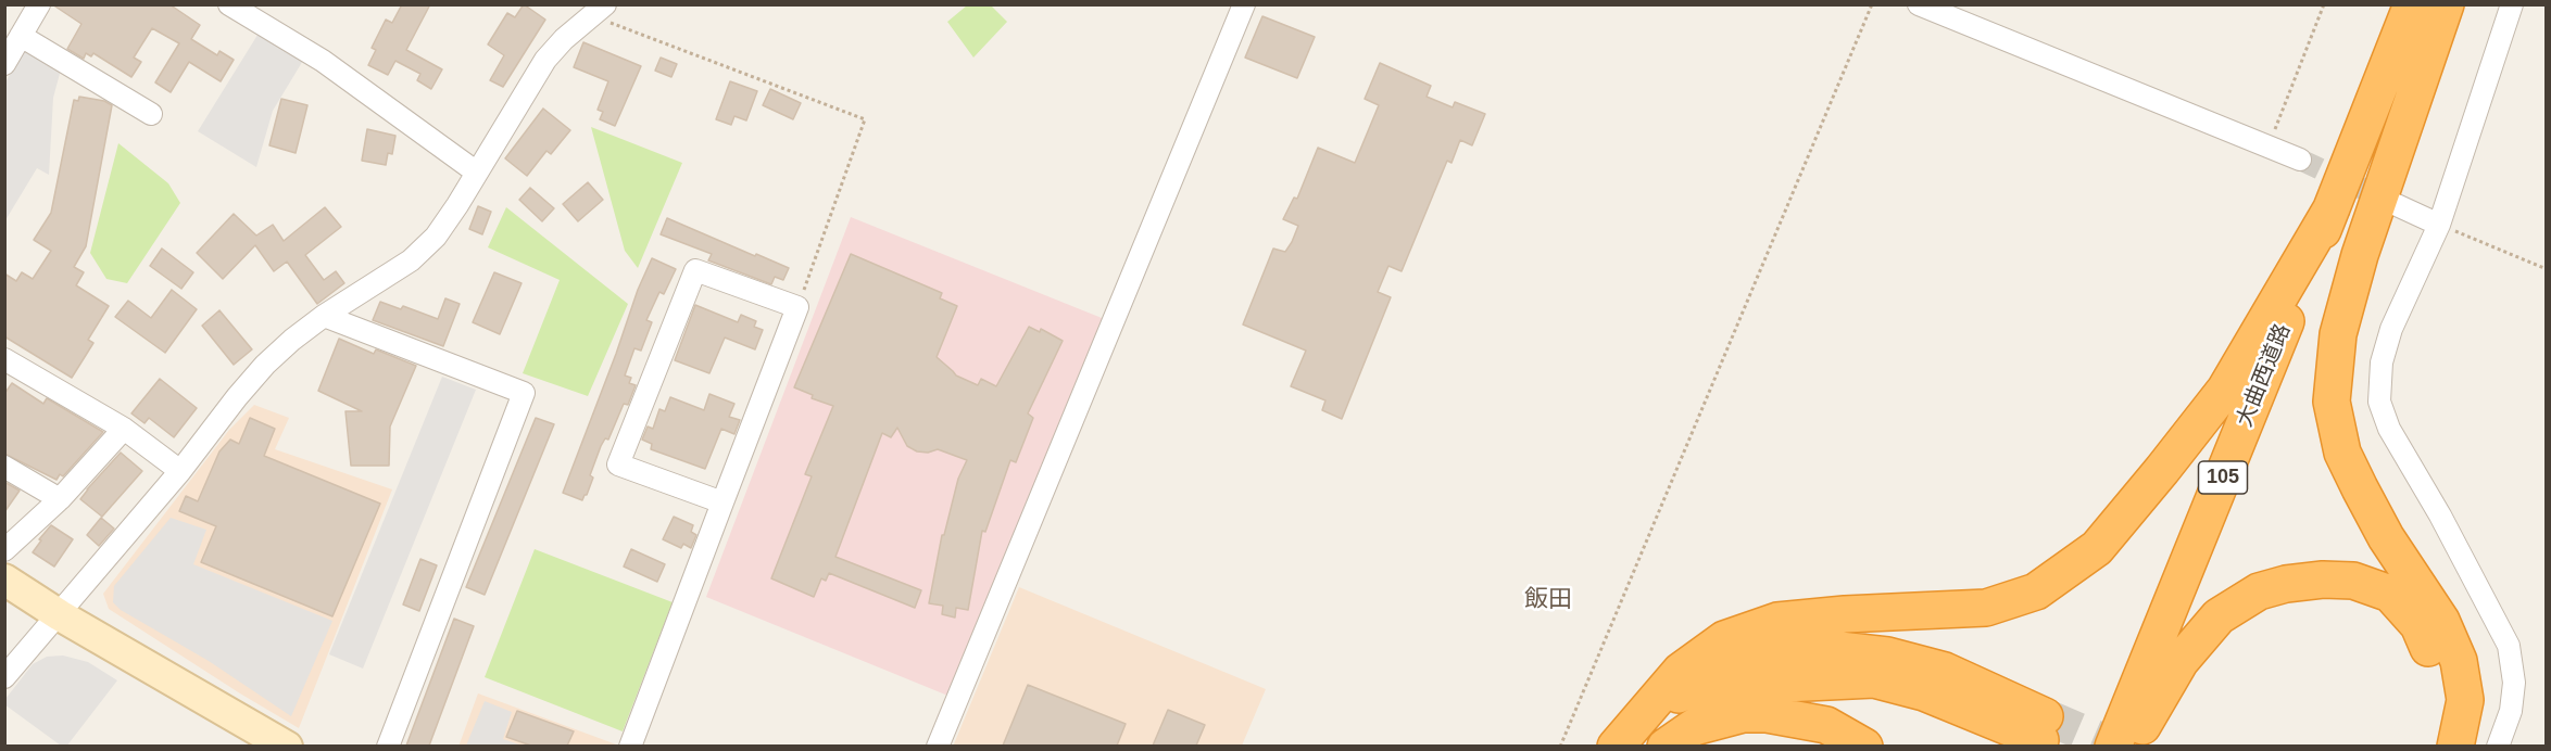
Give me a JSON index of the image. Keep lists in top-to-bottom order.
{
  "streets": {
    "highway": ["大曲西道路", "105"]
  },
  "districts": ["飯田"]
}
